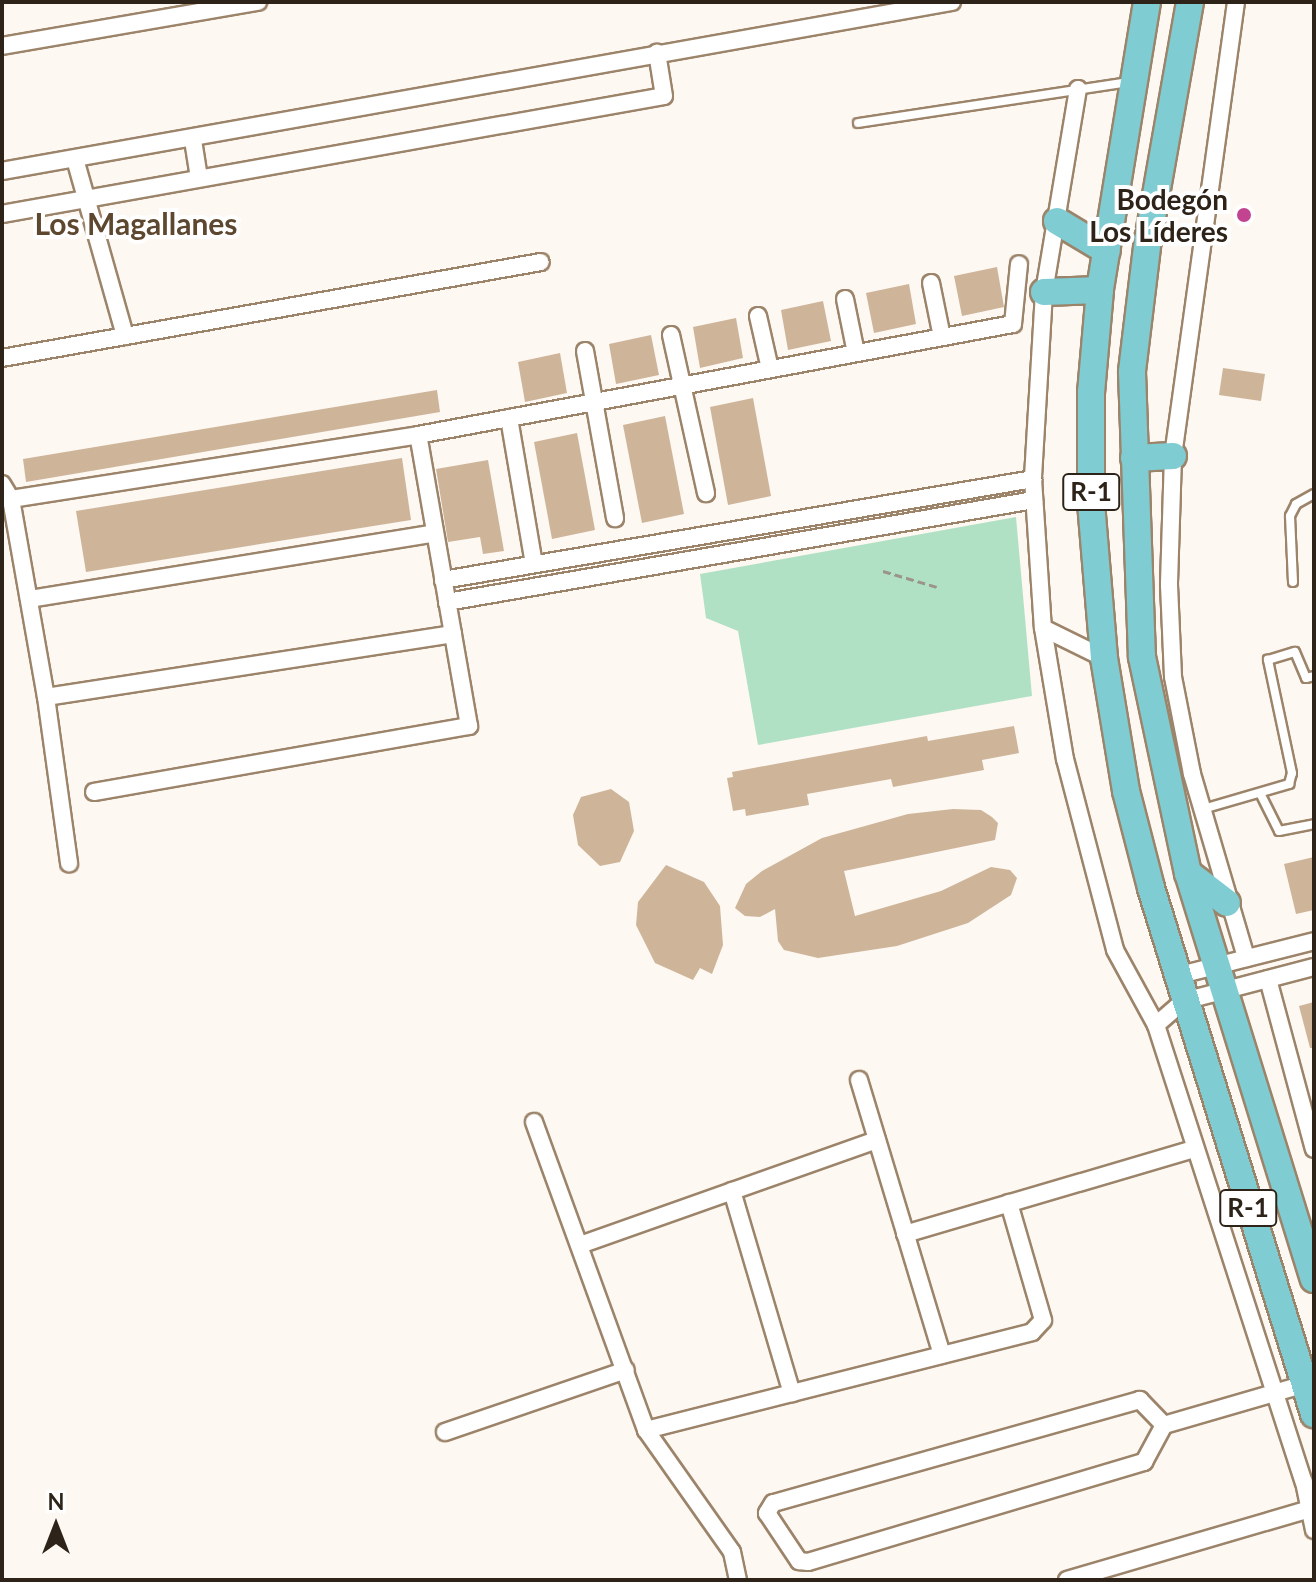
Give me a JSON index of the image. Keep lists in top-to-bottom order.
{
  "streets": {
    "main road": ["R-1"]
  },
  "districts": ["Los Magallanes"],
  "places": ["Bodegón Los Líderes"],
  "north": "top"
}
